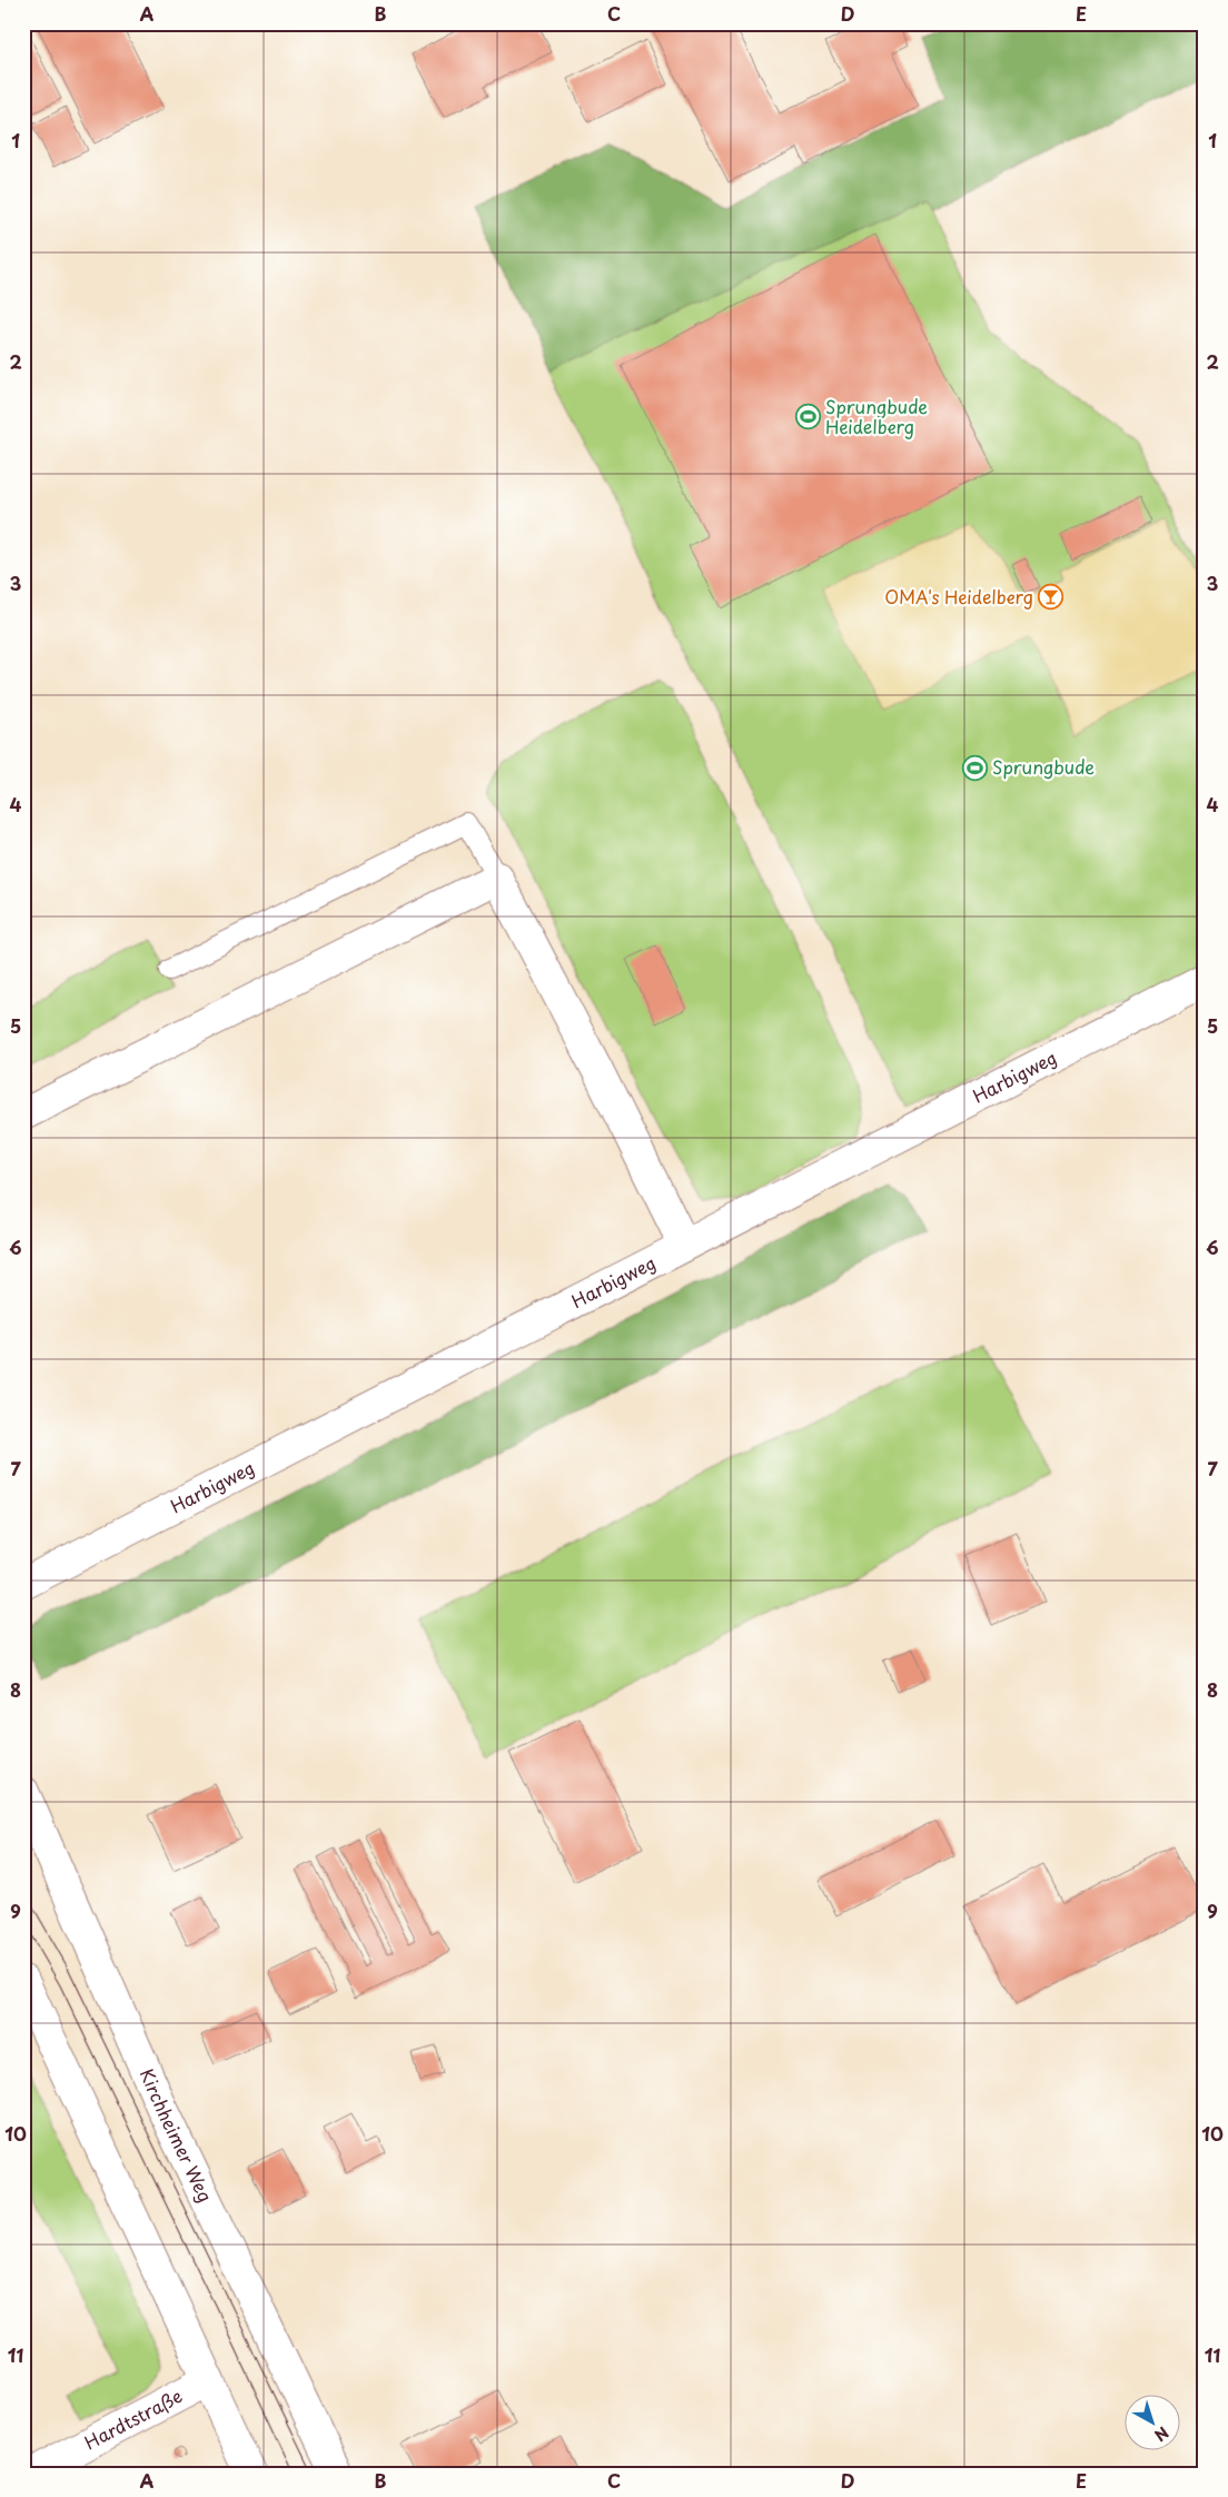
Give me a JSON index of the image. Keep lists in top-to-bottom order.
{
  "streets": {
    "street": ["Harbigweg", "Kirchheimer Weg", "Hardtstraße"]
  },
  "places": {
    "sports": ["Sprungbude Heidelberg", "Sprungbude"],
    "bar": ["OMA's Heidelberg"]
  },
  "north": "bottom right",
  "grid": {
    "columns": [
      "A",
      "B",
      "C",
      "D",
      "E"
    ],
    "rows": [
      "1",
      "2",
      "3",
      "4",
      "5",
      "6",
      "7",
      "8",
      "9",
      "10",
      "11"
    ]
  }
}
